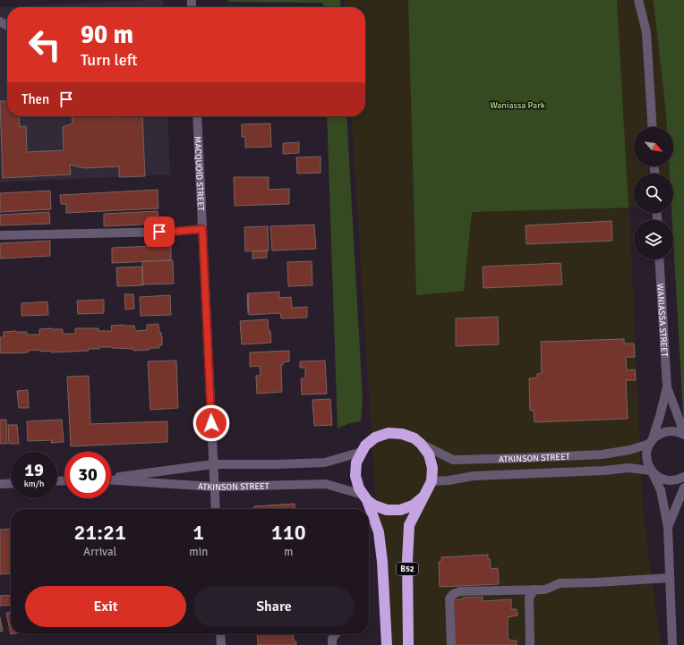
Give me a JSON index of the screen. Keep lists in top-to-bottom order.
{
  "streets": {
    "highway": ["B52"],
    "street": ["MACQUOID STREET", "WANIASSA STREET", "ATKINSON STREET"]
  },
  "crossings": [
    ["MACQUOID STREET", "ATKINSON STREET"],
    ["WANIASSA STREET", "ATKINSON STREET"],
    ["ATKINSON STREET", "B52"]
  ],
  "parks": ["Waniassa Park"],
  "north": "bottom right",
  "page": {
    "turn": ["90 m", "Turn left"],
    "then": "Then",
    "speed": "19 km/h",
    "limit": "30",
    "eta": [
      "21:21",
      "Arrival",
      "1",
      "min",
      "110",
      "m"
    ],
    "buttons": ["Exit", "Share"]
  }
}
